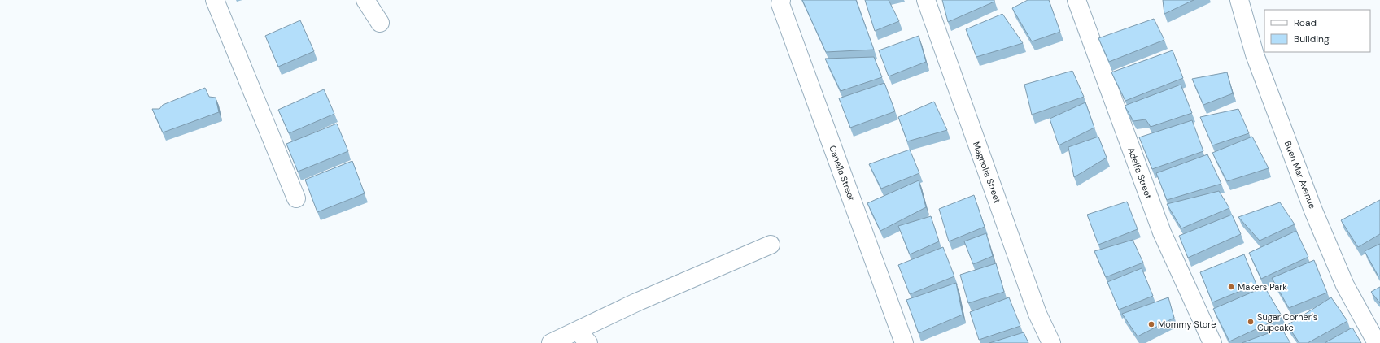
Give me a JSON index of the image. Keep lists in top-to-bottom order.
{
  "streets": {
    "street": [
      "Magnolia Street",
      "Canella Street",
      "Adelfa Street",
      "Buen Mar Avenue"
    ]
  },
  "places": ["Makers Park", "Sugar Corner's Cupcake", "Mommy Store"],
  "legend": ["Road", "Building"]
}
